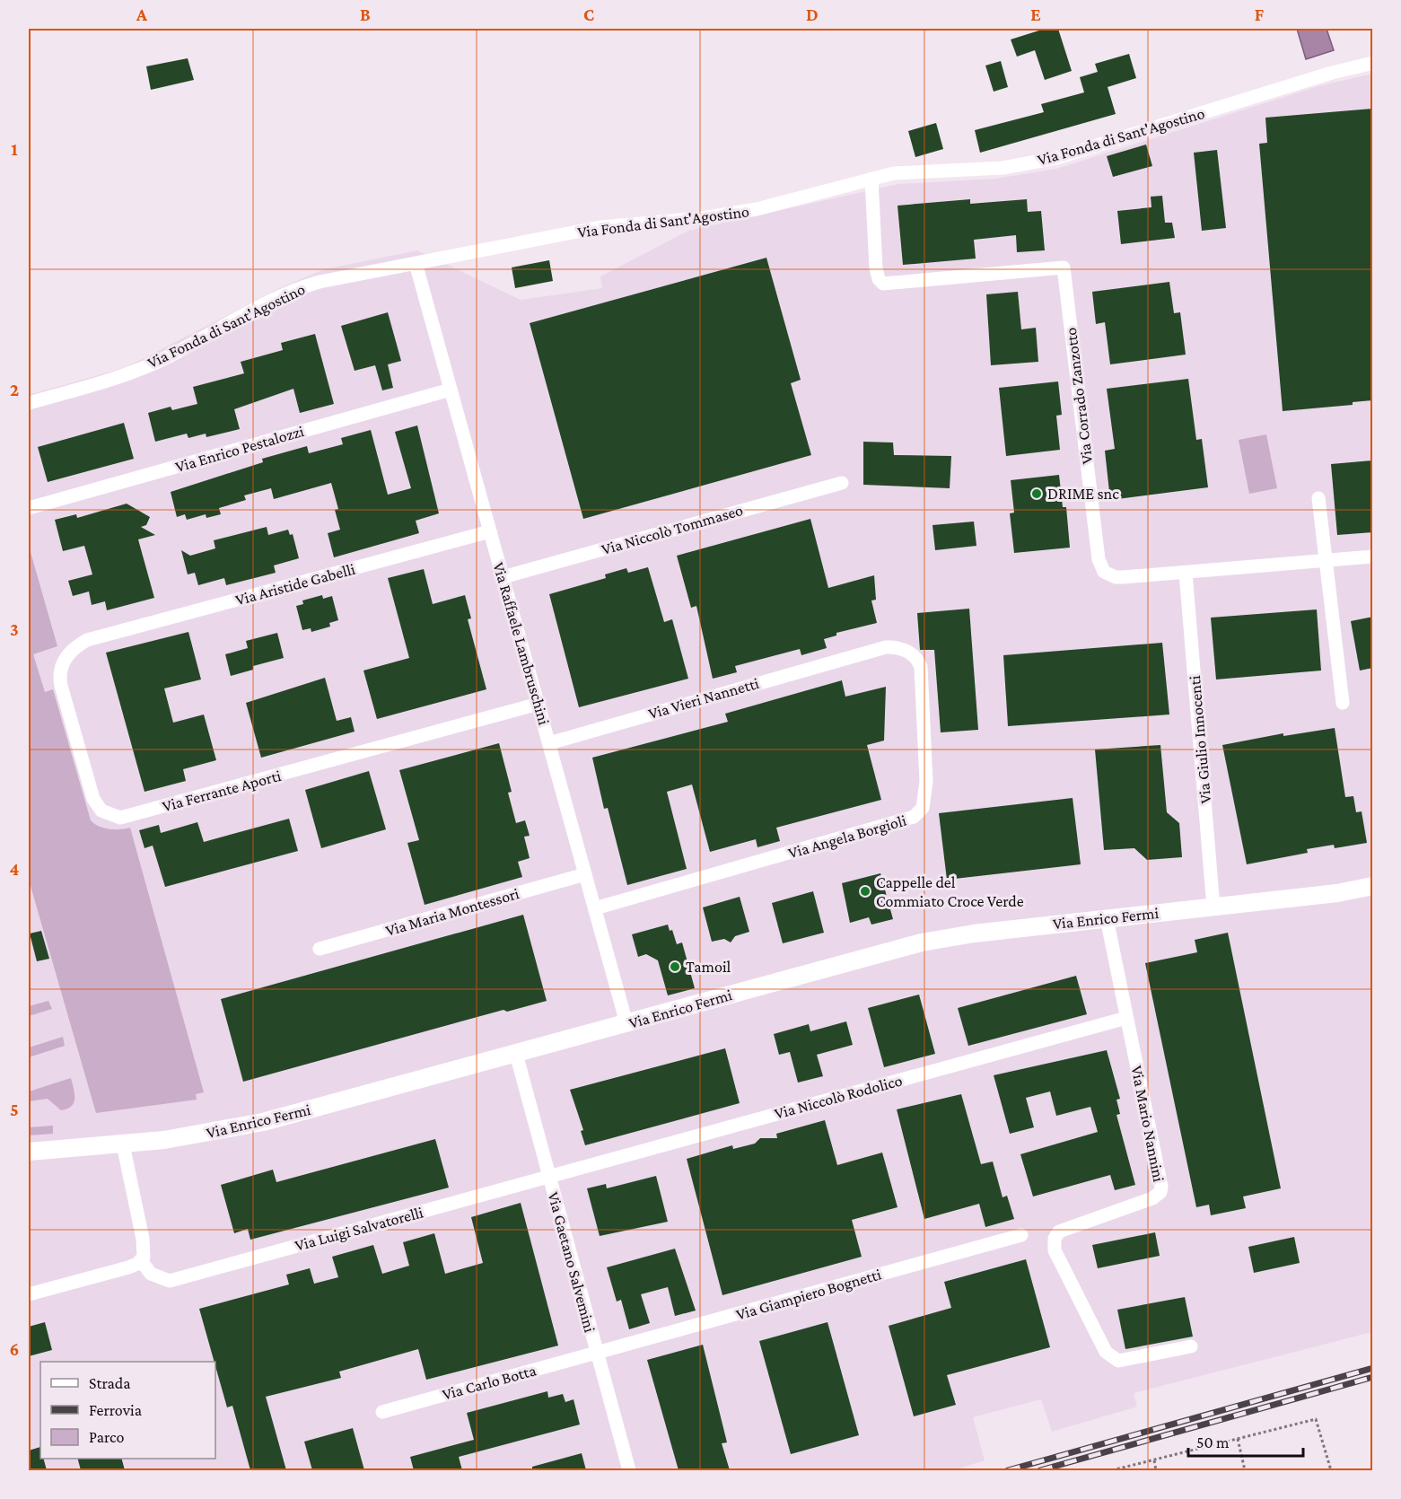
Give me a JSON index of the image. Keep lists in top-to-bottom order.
{
  "streets": {
    "street": [
      "Via Fonda di Sant'Agostino",
      "Via Corrado Zanzotto",
      "Via Enrico Pestalozzi",
      "Via Niccolò Tommaseo",
      "Via Aristide Gabelli",
      "Via Raffaele Lambruschini",
      "Via Vieri Nannetti",
      "Via Giulio Innocenti",
      "Via Ferrante Aporti",
      "Via Angela Borgioli",
      "Via Maria Montessori",
      "Via Enrico Fermi",
      "Via Niccolò Rodolico",
      "Via Mario Nannini",
      "Via Luigi Salvatorelli",
      "Via Gaetano Salvemini",
      "Via Giampiero Bognetti",
      "Via Carlo Botta"
    ]
  },
  "crossings": [
    ["Via Fonda di Sant'Agostino", "Via Corrado Zanzotto"],
    ["Via Fonda di Sant'Agostino", "Via Raffaele Lambruschini"],
    ["Via Corrado Zanzotto", "Via Giulio Innocenti"],
    ["Via Enrico Pestalozzi", "Via Raffaele Lambruschini"],
    ["Via Niccolò Tommaseo", "Via Raffaele Lambruschini"],
    ["Via Aristide Gabelli", "Via Raffaele Lambruschini"],
    ["Via Aristide Gabelli", "Via Ferrante Aporti"],
    ["Via Raffaele Lambruschini", "Via Vieri Nannetti"],
    ["Via Raffaele Lambruschini", "Via Ferrante Aporti"],
    ["Via Raffaele Lambruschini", "Via Angela Borgioli"],
    ["Via Raffaele Lambruschini", "Via Maria Montessori"],
    ["Via Raffaele Lambruschini", "Via Enrico Fermi"],
    ["Via Vieri Nannetti", "Via Angela Borgioli"],
    ["Via Giulio Innocenti", "Via Enrico Fermi"],
    ["Via Enrico Fermi", "Via Mario Nannini"],
    ["Via Enrico Fermi", "Via Gaetano Salvemini"],
    ["Via Niccolò Rodolico", "Via Mario Nannini"],
    ["Via Niccolò Rodolico", "Via Luigi Salvatorelli"],
    ["Via Niccolò Rodolico", "Via Gaetano Salvemini"],
    ["Via Luigi Salvatorelli", "Via Gaetano Salvemini"],
    ["Via Gaetano Salvemini", "Via Giampiero Bognetti"],
    ["Via Gaetano Salvemini", "Via Carlo Botta"],
    ["Via Giampiero Bognetti", "Via Carlo Botta"]
  ],
  "places": ["DRIME snc", "Cappelle del Commiato Croce Verde", "Tamoil"],
  "legend": ["Strada", "Ferrovia", "Parco"],
  "scale_bar": "50 m",
  "grid": {
    "columns": [
      "A",
      "B",
      "C",
      "D",
      "E",
      "F"
    ],
    "rows": [
      "1",
      "2",
      "3",
      "4",
      "5",
      "6"
    ]
  }
}
